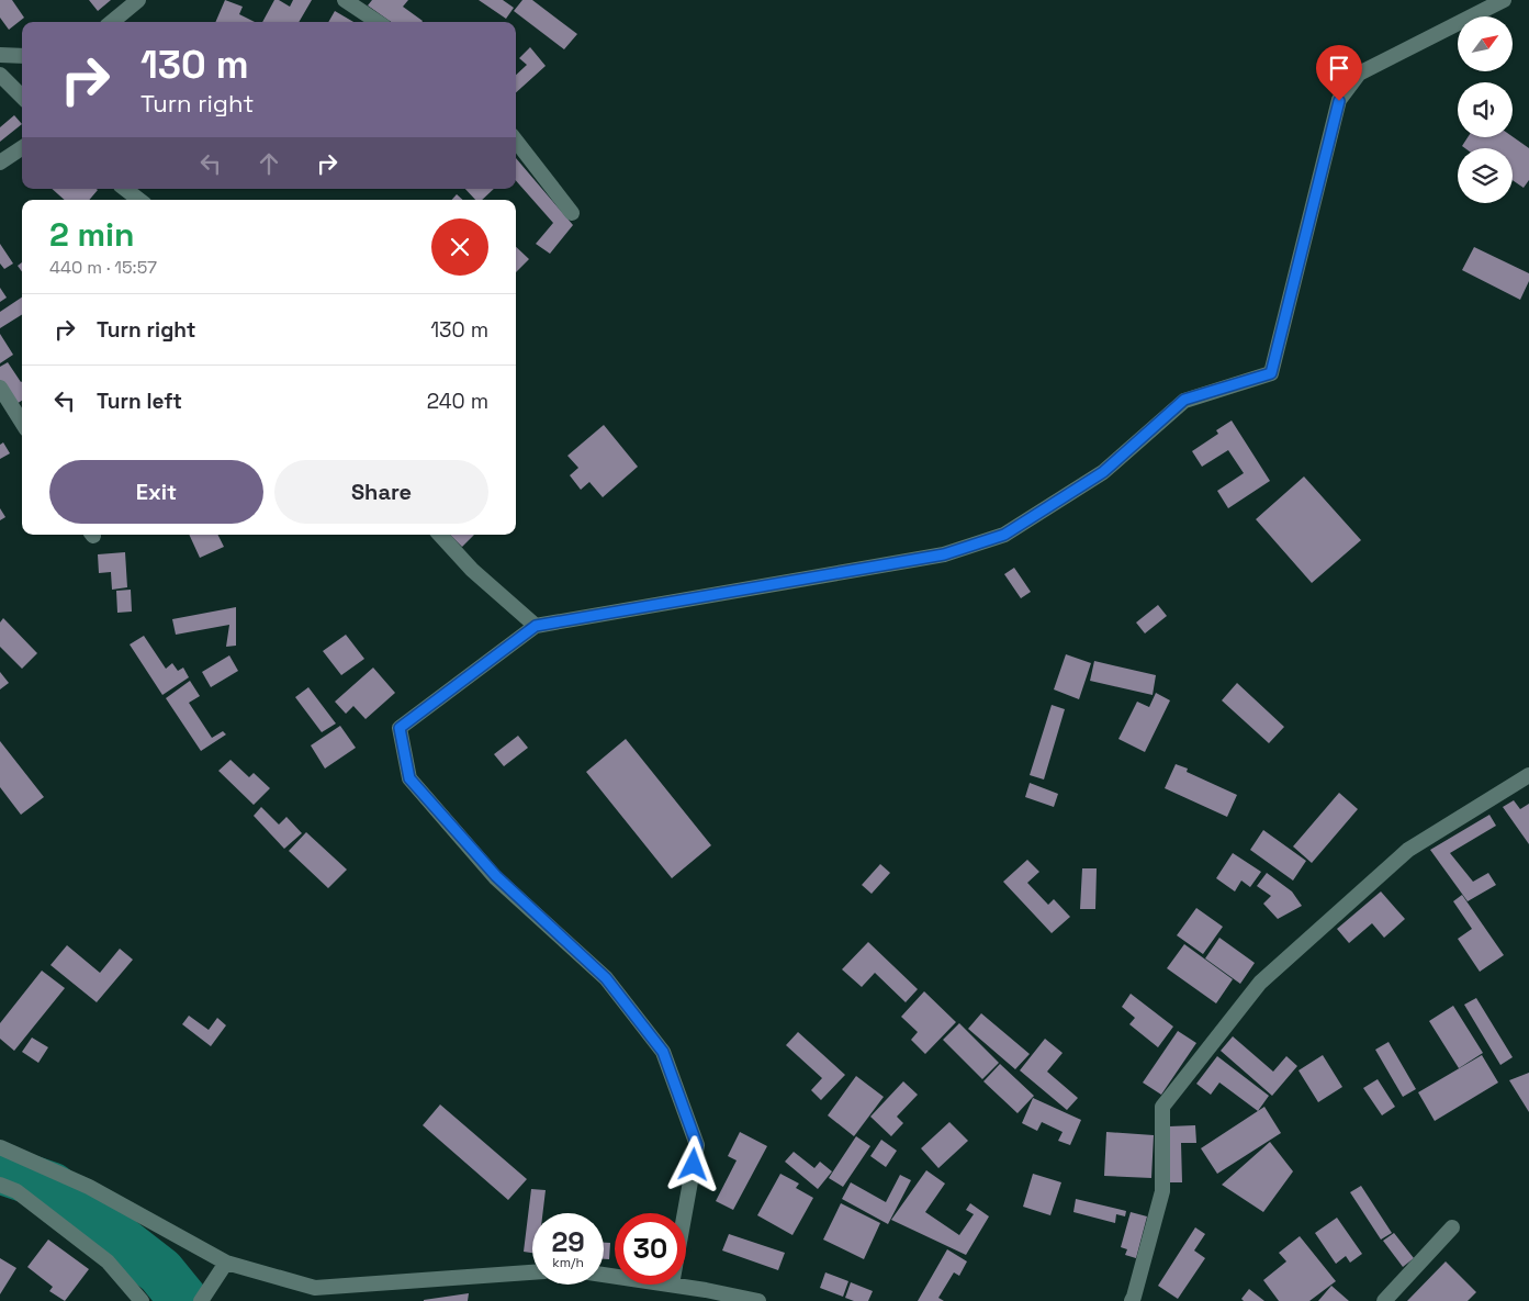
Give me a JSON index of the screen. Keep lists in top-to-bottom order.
{
  "north": "top right",
  "page": {
    "turn": ["130 m", "Turn right"],
    "heading": ["2 min", "440 m · 15:57"],
    "list": [
      {
        "name": "Turn right",
        "value": "130 m"
      },
      {
        "name": "Turn left",
        "value": "240 m"
      }
    ],
    "buttons": ["Exit", "Share"],
    "speed": "29 km/h",
    "limit": "30"
  }
}
